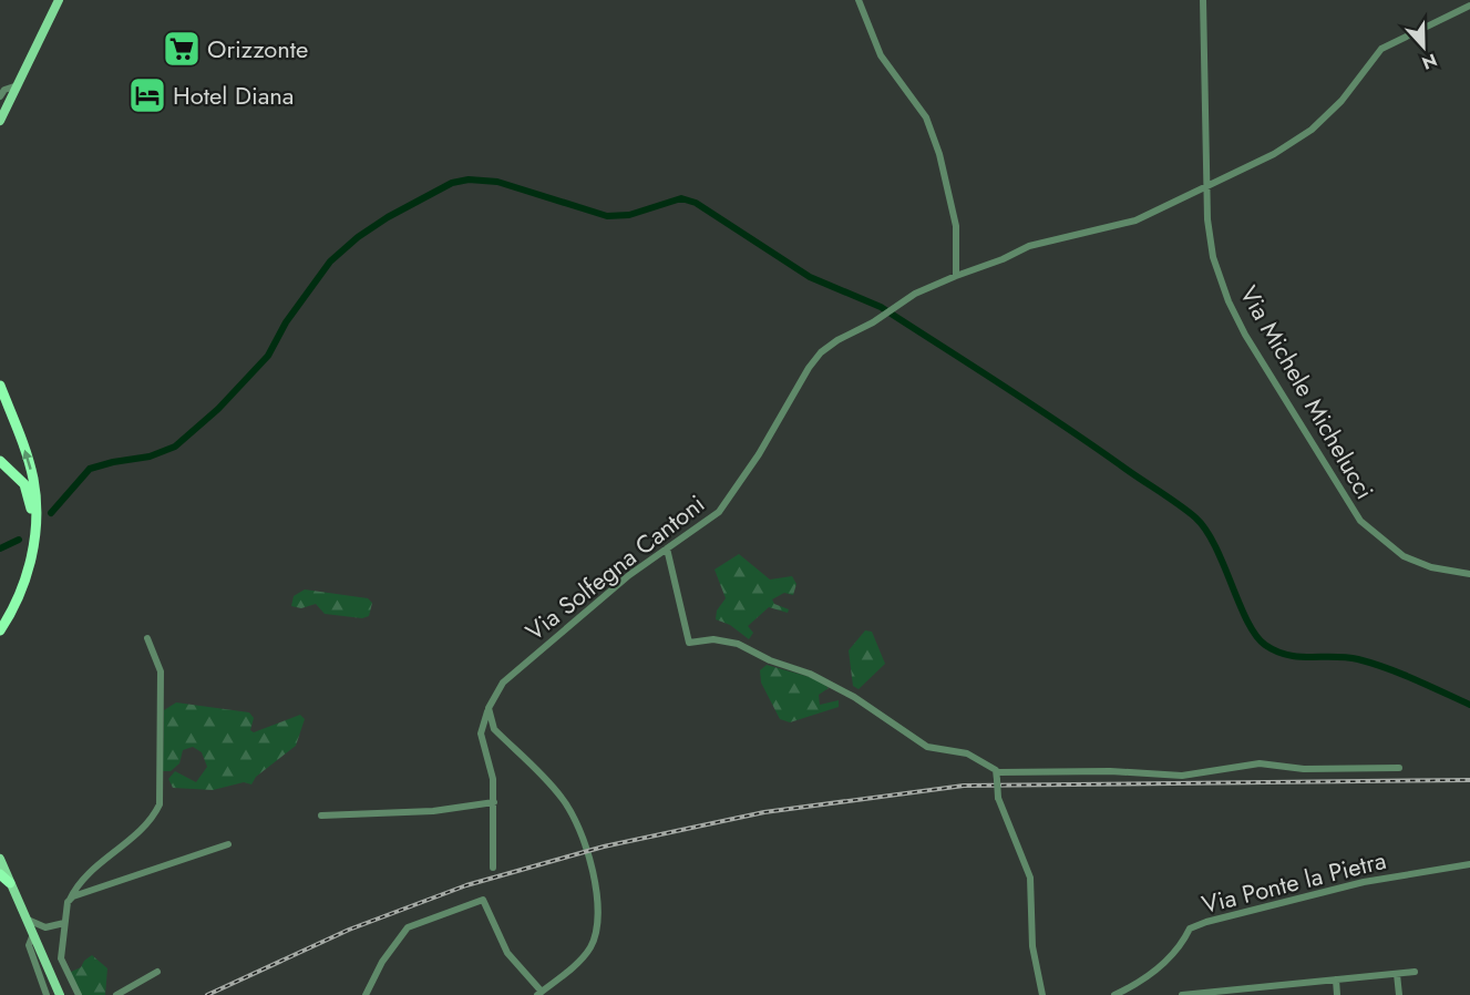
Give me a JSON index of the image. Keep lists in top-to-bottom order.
{
  "streets": {
    "street": ["Via Michele Michelucci", "Via Solfegna Cantoni", "Via Ponte la Pietra"]
  },
  "crossings": [
    ["Via Michele Michelucci", "Via Solfegna Cantoni"]
  ],
  "places": {
    "supermarket": ["Orizzonte"],
    "hotel": ["Hotel Diana"]
  },
  "north": "bottom"
}
